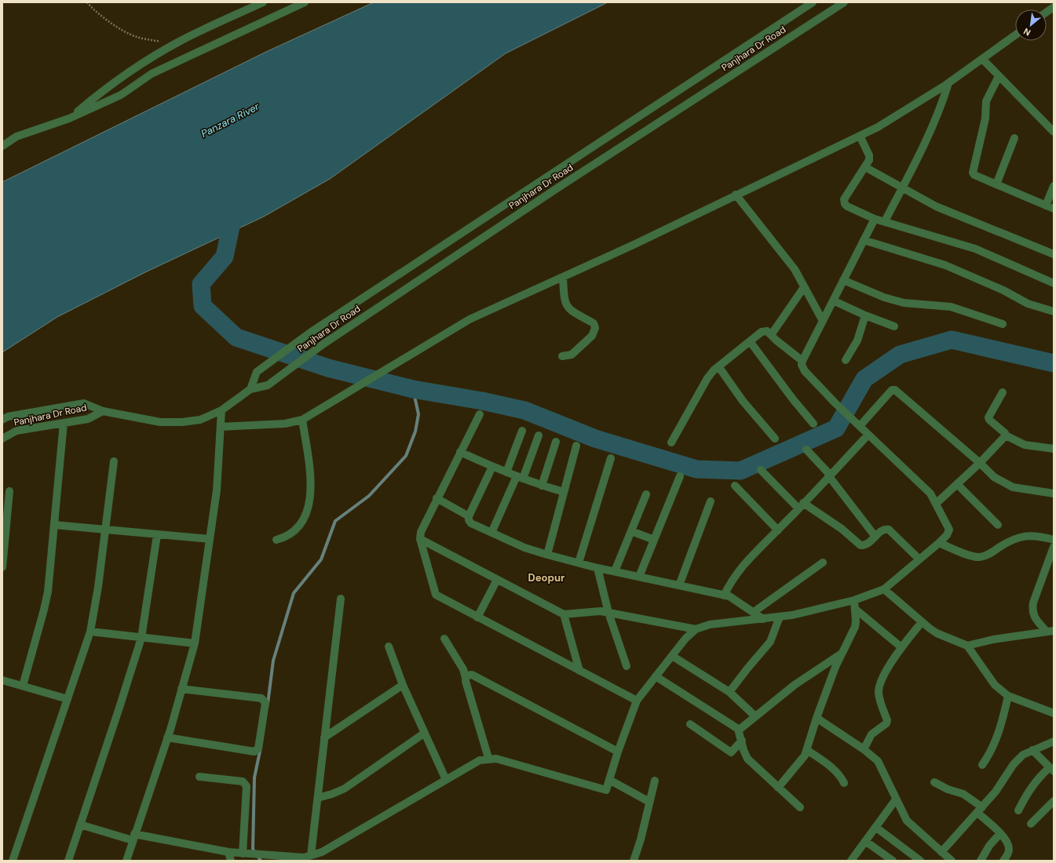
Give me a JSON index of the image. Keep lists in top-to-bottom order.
{
  "streets": {
    "street": ["Panjhara Dr Road"]
  },
  "districts": ["Deopur"],
  "water": ["Panzara River"],
  "north": "bottom left"
}
